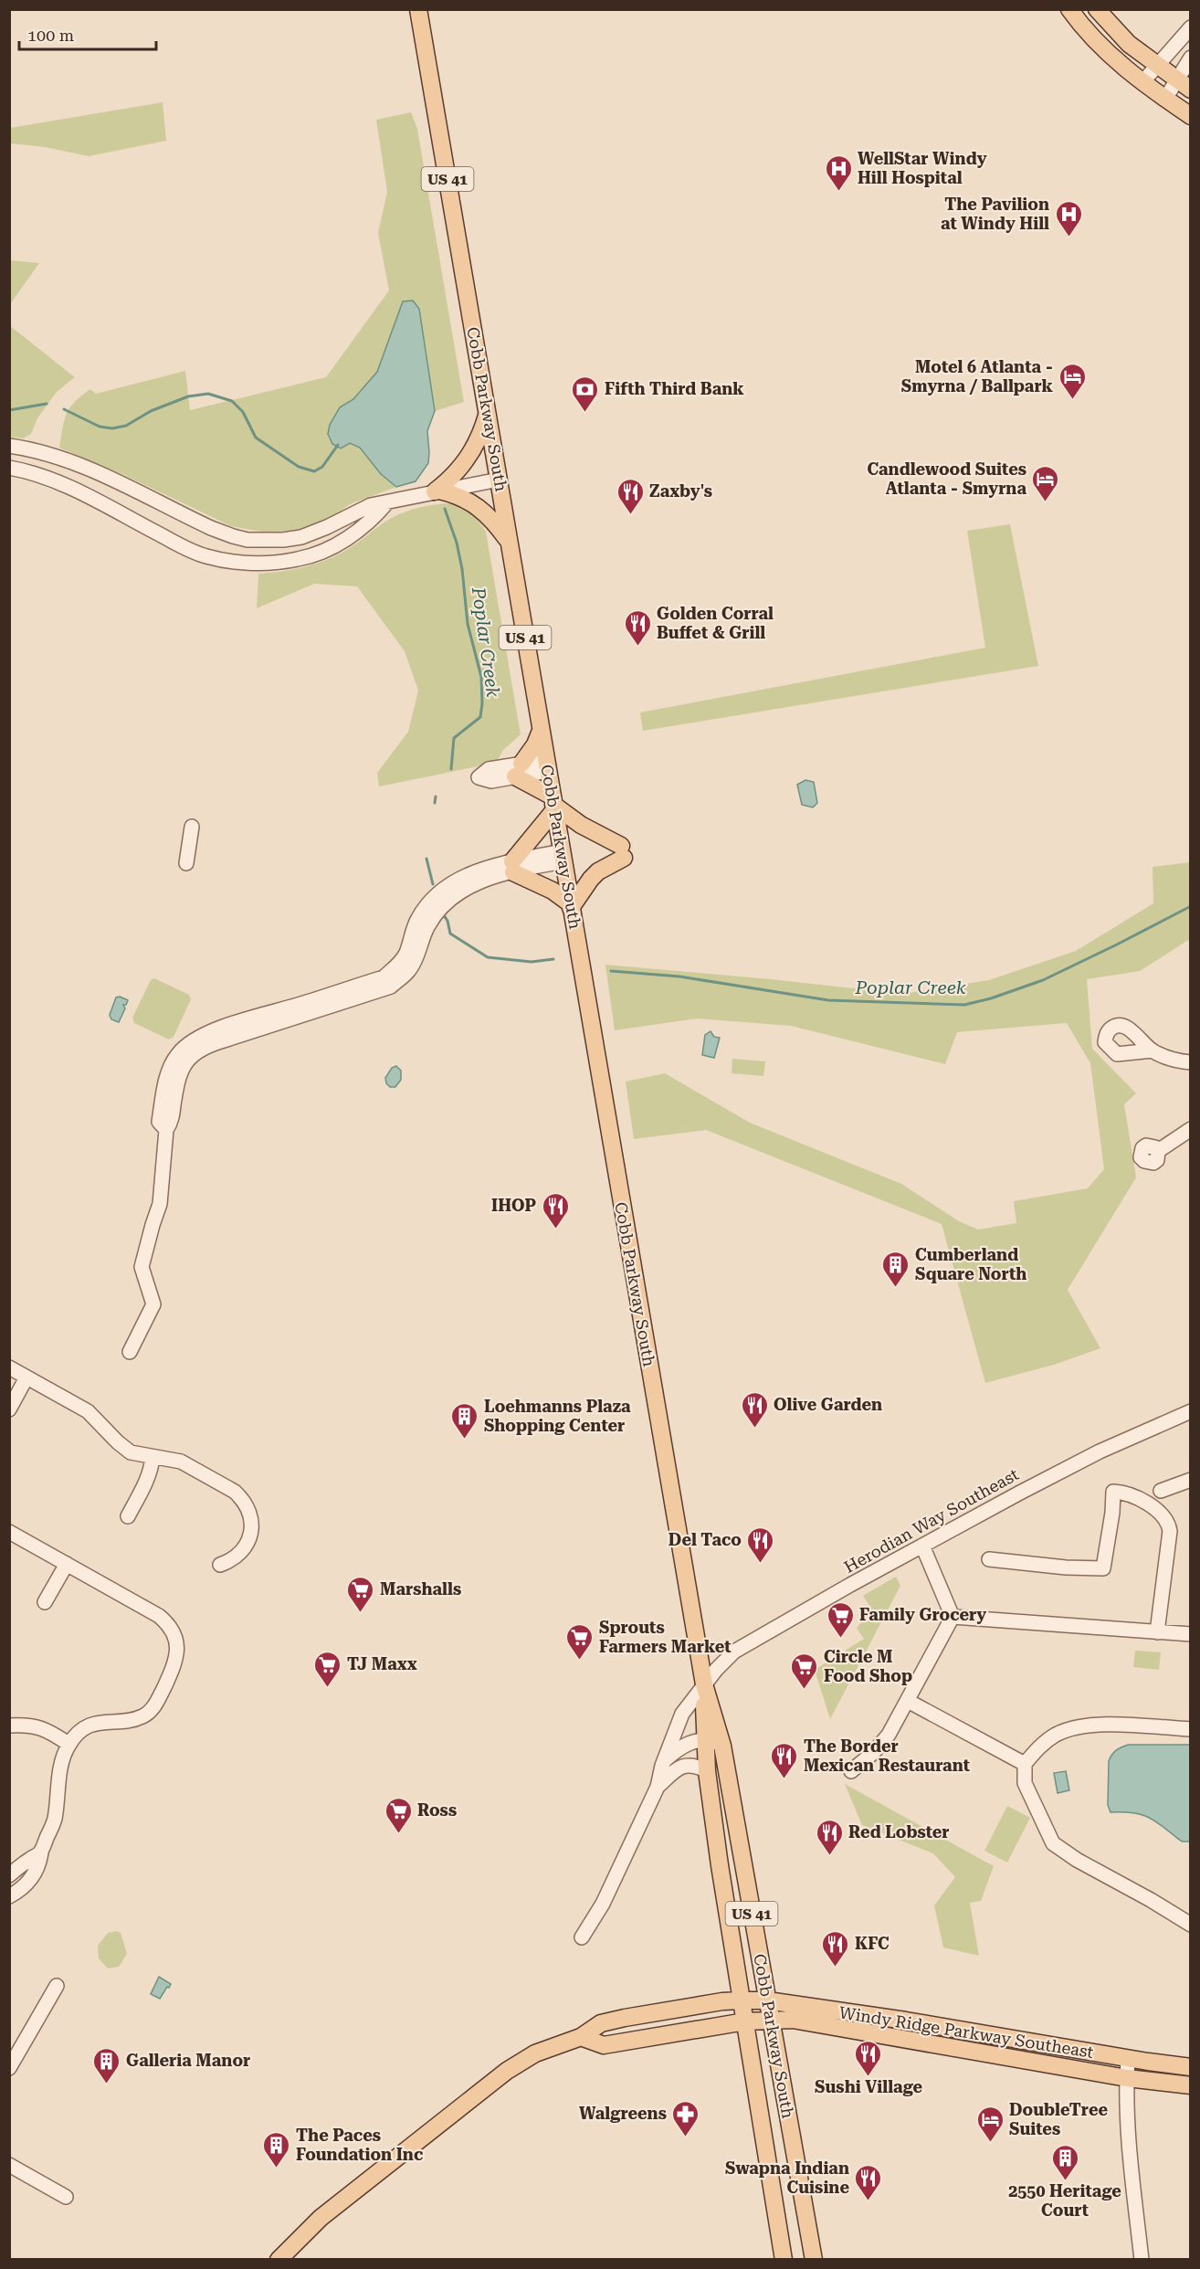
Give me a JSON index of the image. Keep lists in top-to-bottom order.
{
  "streets": {
    "main road": ["US 41", "Cobb Parkway South", "Windy Ridge Parkway Southeast"],
    "street": ["Herodian Way Southeast"]
  },
  "crossings": [
    ["Cobb Parkway South", "Herodian Way Southeast"],
    ["Cobb Parkway South", "Windy Ridge Parkway Southeast"]
  ],
  "water": ["Poplar Creek"],
  "places": {
    "hospital": ["WellStar Windy Hill Hospital", "The Pavilion at Windy Hill"],
    "hotel": ["Motel 6 Atlanta - Smyrna / Ballpark", "Candlewood Suites Atlanta - Smyrna", "DoubleTree Suites"],
    "bank": ["Fifth Third Bank"],
    "restaurant": [
      "Zaxby's",
      "Golden Corral Buffet & Grill",
      "IHOP",
      "Olive Garden",
      "Del Taco",
      "The Border Mexican Restaurant",
      "Red Lobster",
      "KFC",
      "Sushi Village",
      "Swapna Indian Cuisine"
    ],
    "building": [
      "Cumberland Square North",
      "Loehmanns Plaza Shopping Center",
      "Galleria Manor",
      "The Paces Foundation Inc",
      "2550 Heritage Court"
    ],
    "supermarket": [
      "Marshalls",
      "Family Grocery",
      "Sprouts Farmers Market",
      "TJ Maxx",
      "Circle M Food Shop",
      "Ross"
    ],
    "pharmacy": ["Walgreens"]
  },
  "scale_bar": "100 m"
}
